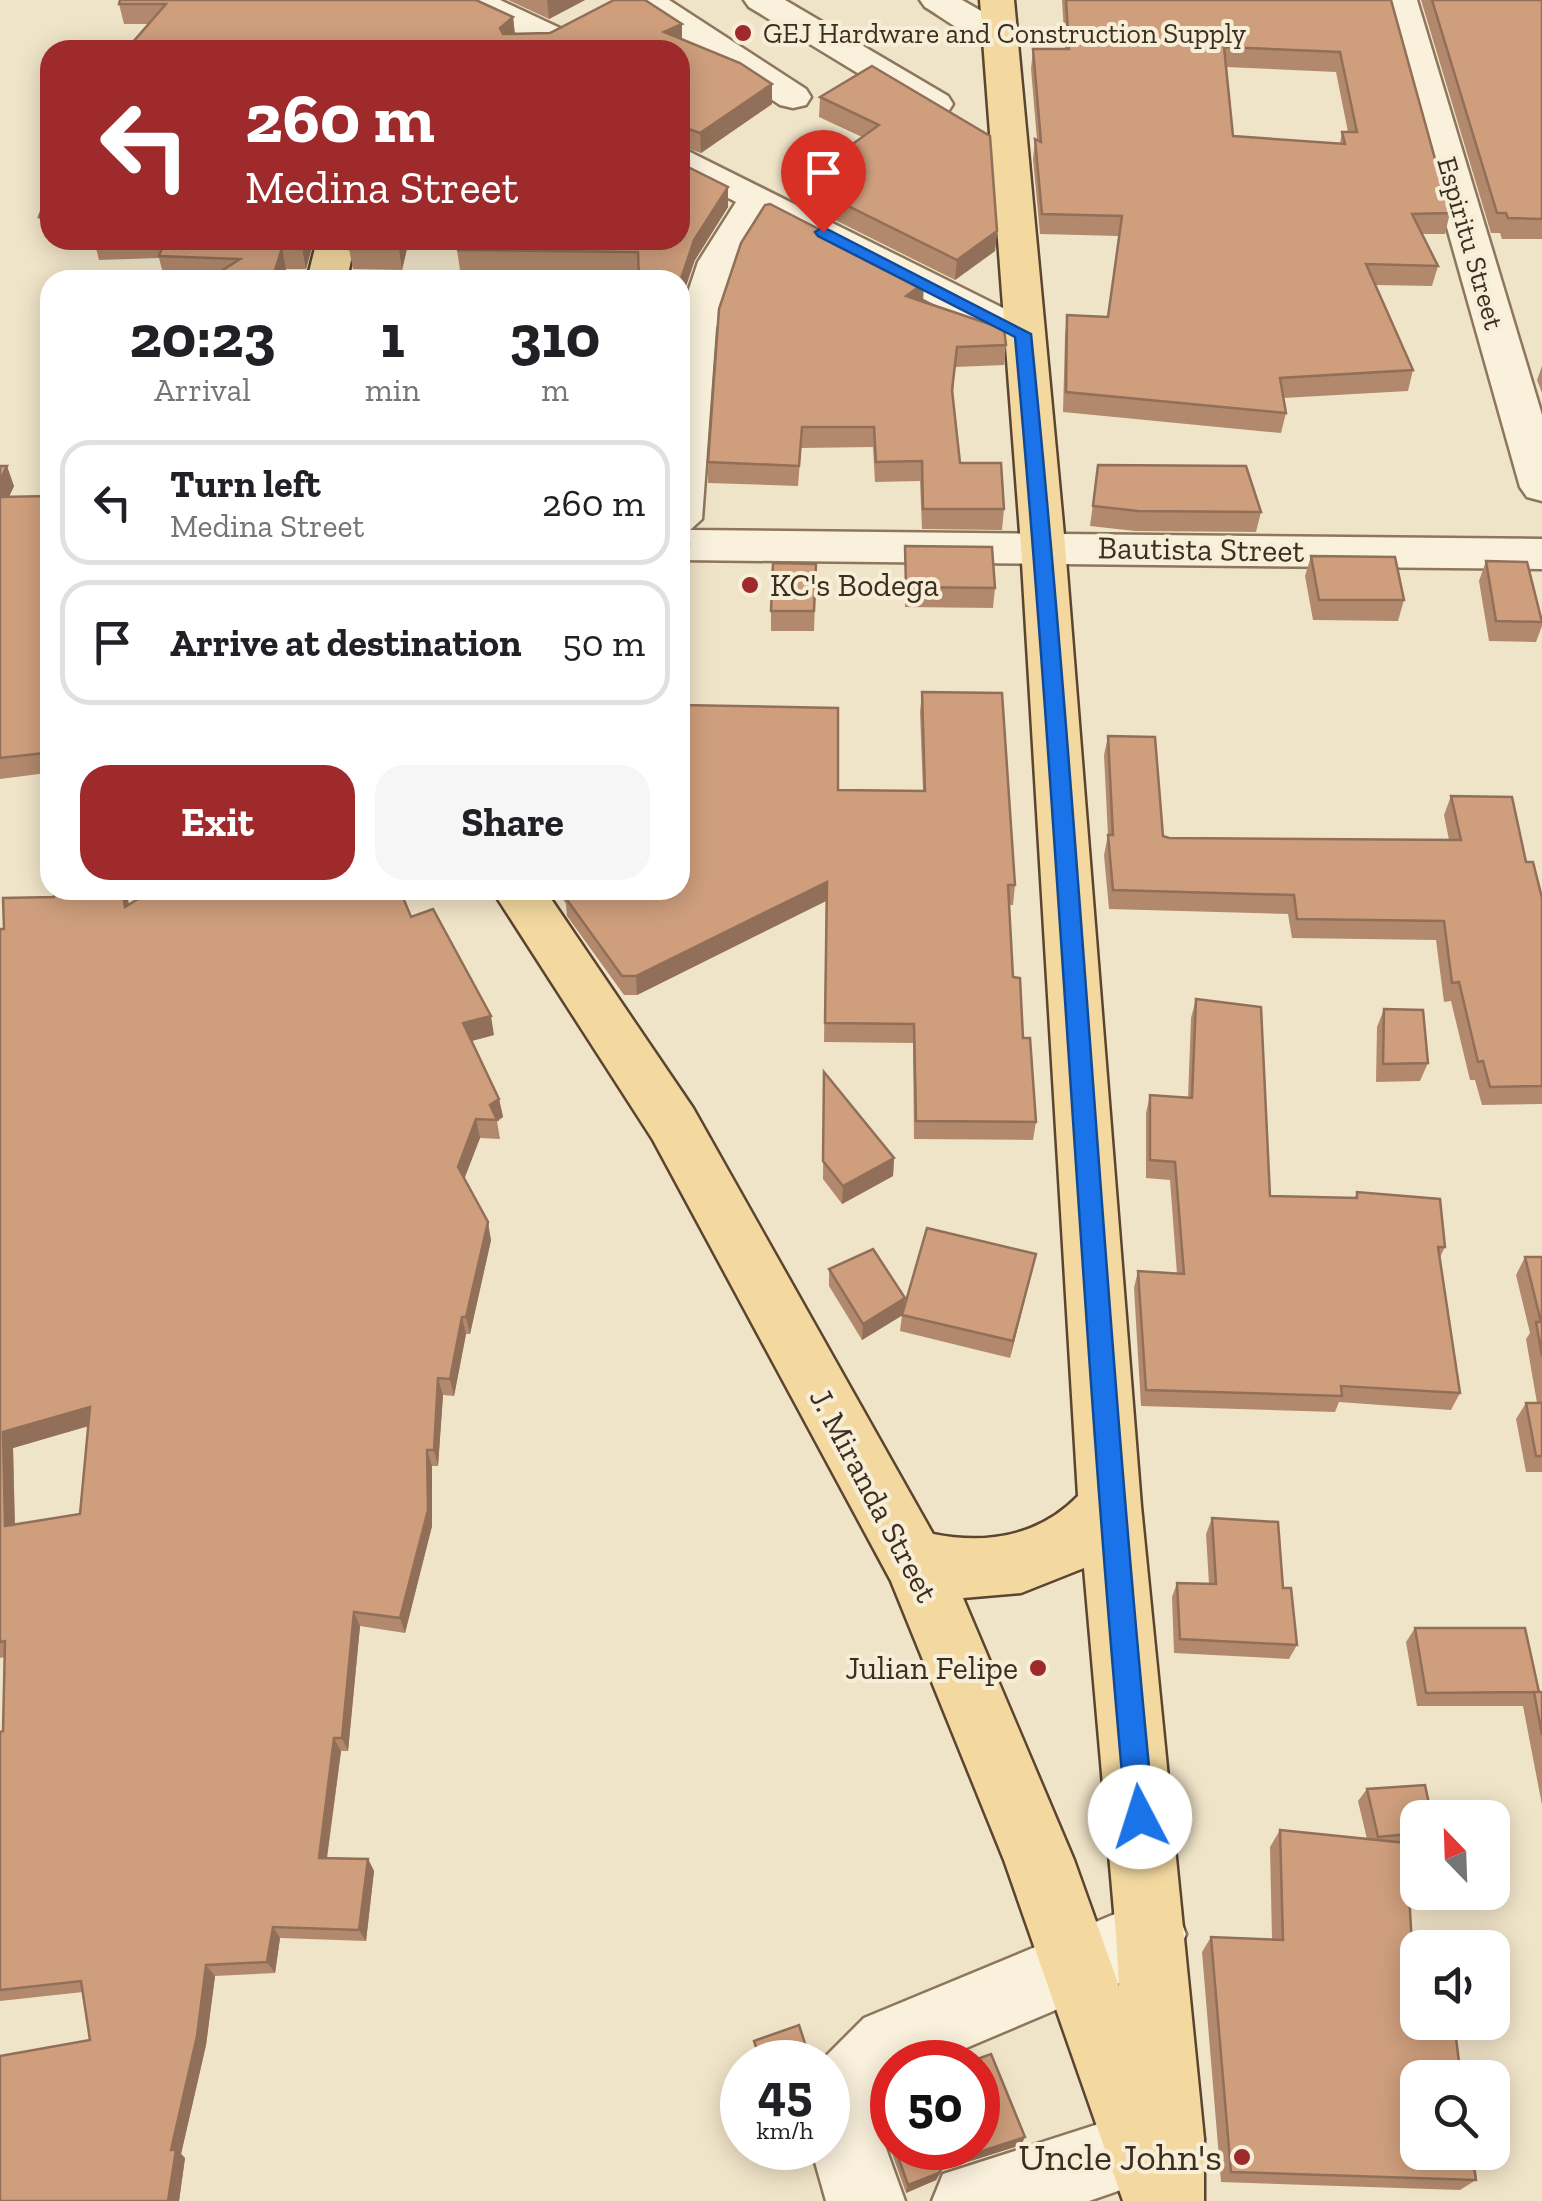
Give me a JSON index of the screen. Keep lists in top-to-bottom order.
{
  "streets": {
    "main road": ["J. Miranda Street"],
    "street": ["Espiritu Street", "Bautista Street"]
  },
  "places": [
    "GEJ Hardware and Construction Supply",
    "KC's Bodega",
    "Julian Felipe",
    "Uncle John's"
  ],
  "north": "top left",
  "page": {
    "turn": ["260 m", "Medina Street"],
    "eta": [
      "20:23",
      "Arrival",
      "1",
      "min",
      "310",
      "m"
    ],
    "list": [
      {
        "name": "Turn left",
        "note": "Medina Street",
        "value": "260 m"
      },
      {
        "name": "Arrive at destination",
        "value": "50 m"
      }
    ],
    "buttons": ["Exit", "Share"],
    "speed": "45 km/h",
    "limit": "50"
  }
}
